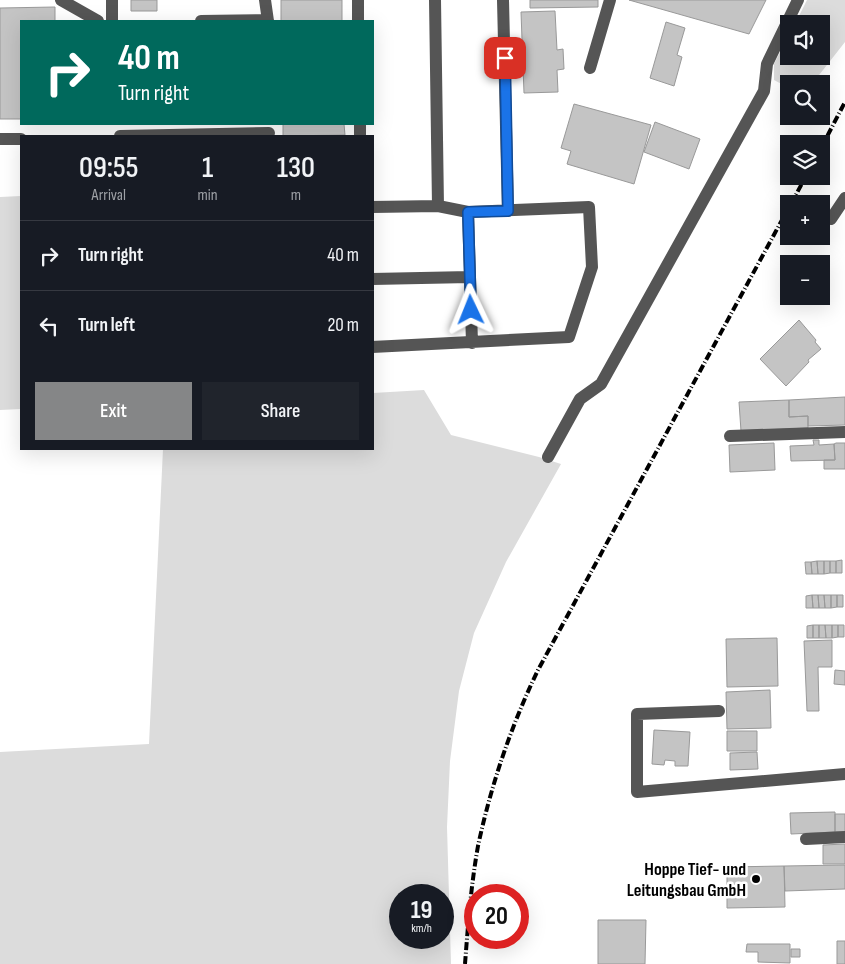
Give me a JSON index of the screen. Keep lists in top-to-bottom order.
{
  "places": ["Hoppe Tief- und Leitungsbau GmbH"],
  "page": {
    "map_buttons": ["+", "−"],
    "turn": ["40 m", "Turn right"],
    "eta": [
      "09:55",
      "Arrival",
      "1",
      "min",
      "130",
      "m"
    ],
    "list": [
      {
        "name": "Turn right",
        "value": "40 m"
      },
      {
        "name": "Turn left",
        "value": "20 m"
      }
    ],
    "buttons": ["Exit", "Share"],
    "speed": "19 km/h",
    "limit": "20"
  }
}
